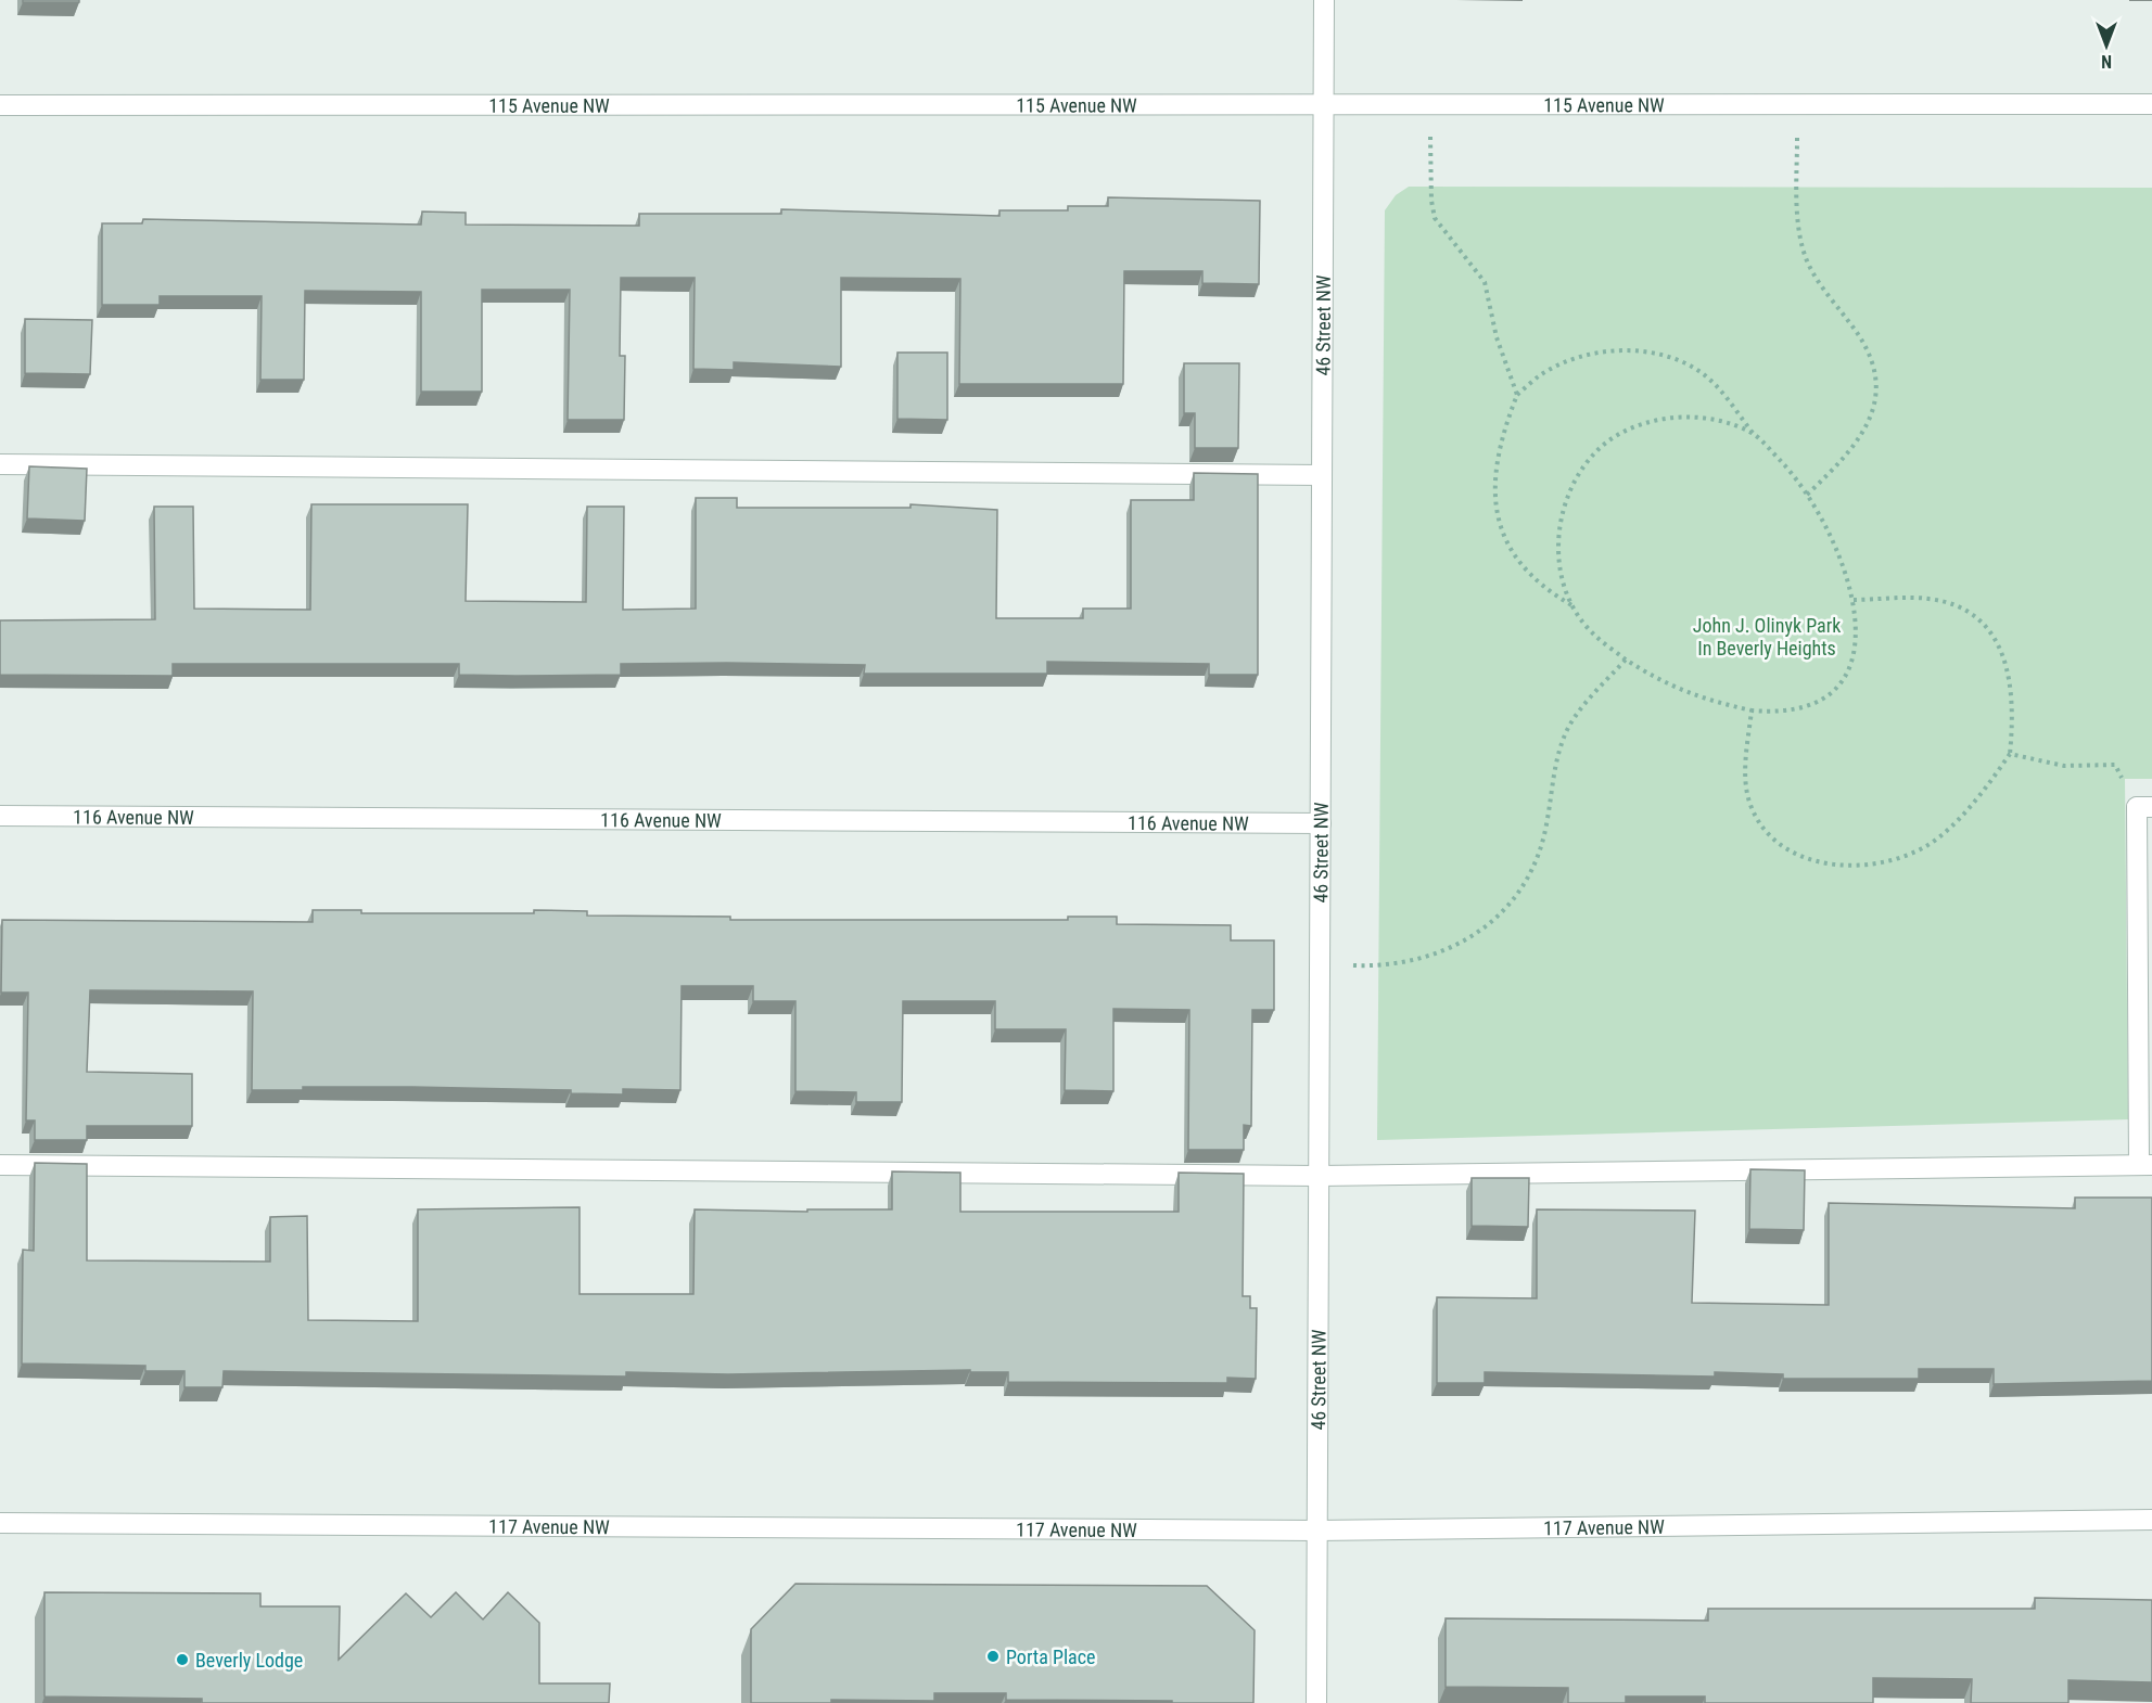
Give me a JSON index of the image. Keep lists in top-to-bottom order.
{
  "streets": {
    "street": [
      "115 Avenue NW",
      "46 Street NW",
      "116 Avenue NW",
      "117 Avenue NW"
    ]
  },
  "crossings": [
    ["115 Avenue NW", "46 Street NW"],
    ["46 Street NW", "116 Avenue NW"],
    ["46 Street NW", "117 Avenue NW"]
  ],
  "parks": ["John J. Olinyk Park In Beverly Heights"],
  "places": ["Porta Place", "Beverly Lodge"],
  "north": "bottom"
}
